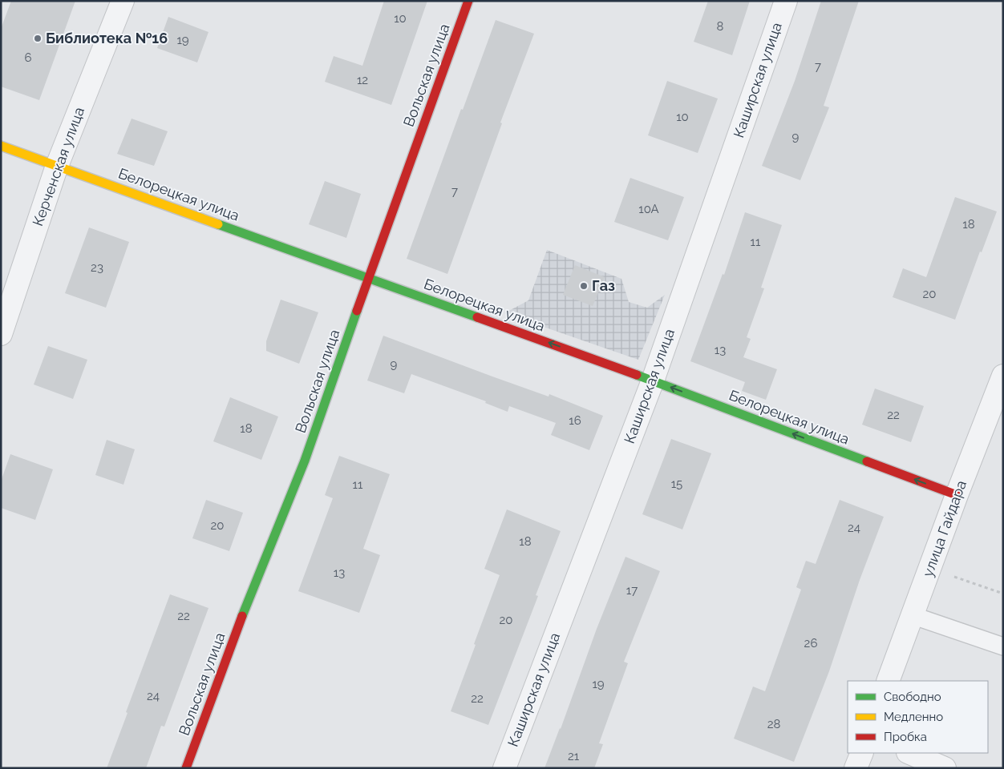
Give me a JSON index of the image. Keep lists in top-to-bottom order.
{
  "streets": {
    "street": [
      "Вольская улица",
      "Каширская улица",
      "Керченская улица",
      "Белорецкая улица",
      "улица Гайдара"
    ]
  },
  "crossings": [
    ["Вольская улица", "Белорецкая улица"],
    ["Каширская улица", "Белорецкая улица"],
    ["Керченская улица", "Белорецкая улица"],
    ["Белорецкая улица", "улица Гайдара"]
  ],
  "one_way": ["Белорецкая улица"],
  "places": ["Библиотека №16", "Газ"],
  "house_numbers": [
    "10",
    "8",
    "19",
    "6",
    "7",
    "12",
    "10",
    "9",
    "7",
    "10А",
    "18",
    "11",
    "23",
    "20",
    "13",
    "9",
    "22",
    "16",
    "18",
    "15",
    "11",
    "20",
    "24",
    "18",
    "13",
    "17",
    "22",
    "20",
    "26",
    "19",
    "24",
    "22",
    "28",
    "21"
  ],
  "legend": ["Свободно", "Медленно", "Пробка"]
}
